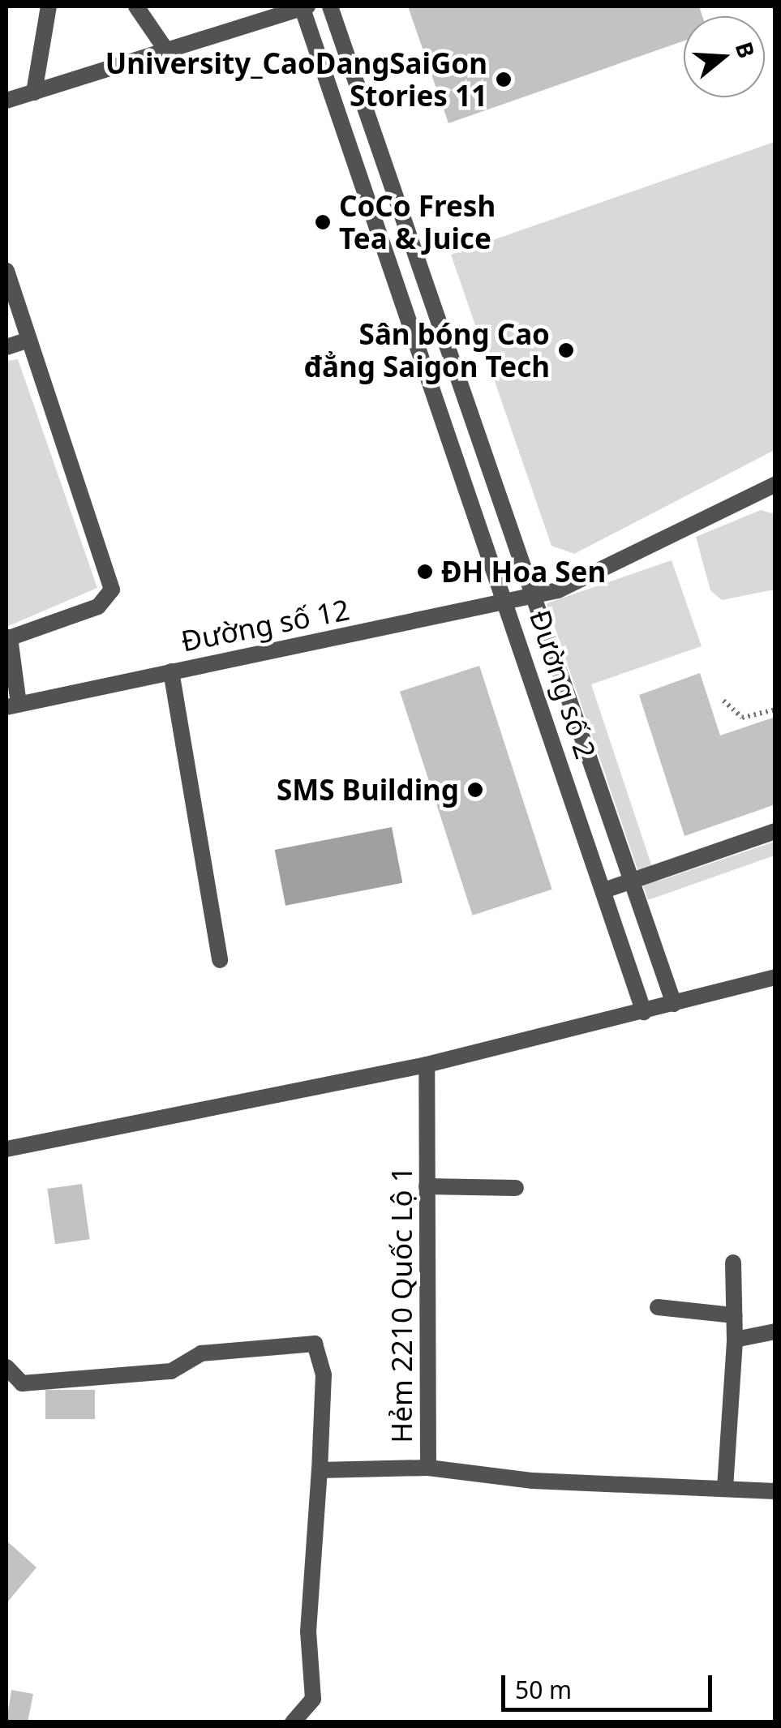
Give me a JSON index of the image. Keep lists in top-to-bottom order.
{
  "streets": {
    "street": ["Đường số 12", "Đường số 2", "Hẻm 2210 Quốc Lộ 1"]
  },
  "crossings": [
    ["Đường số 12", "Đường số 2"]
  ],
  "places": [
    "University_CaoDangSaiGon Stories 11",
    "CoCo Fresh Tea & Juice",
    "Sân bóng Cao đẳng Saigon Tech",
    "ĐH Hoa Sen",
    "SMS Building"
  ],
  "scale_bar": "50 m",
  "north": "right"
}
